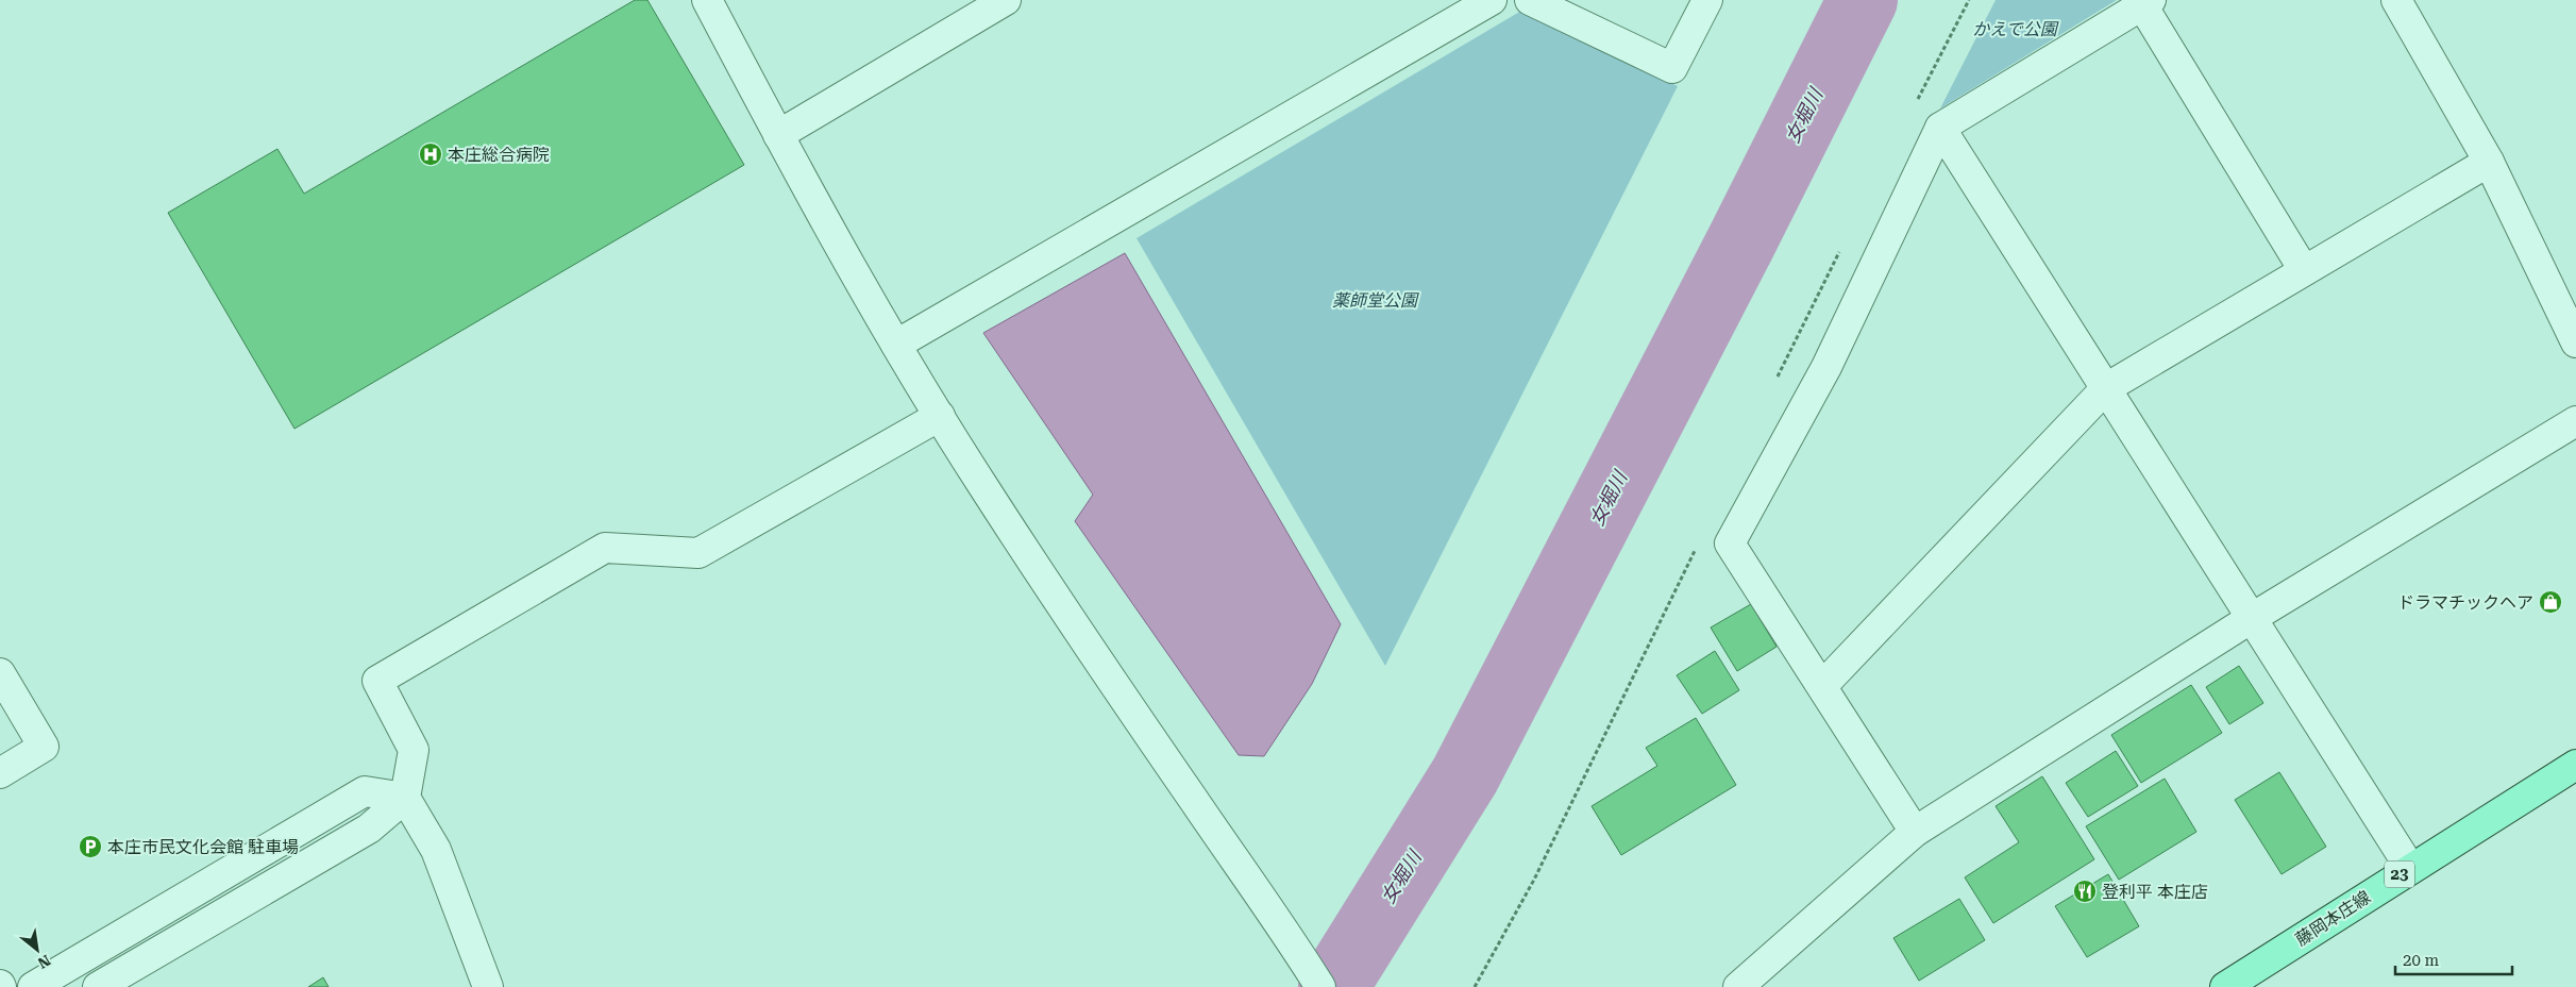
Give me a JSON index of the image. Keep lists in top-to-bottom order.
{
  "streets": {
    "main road": ["23", "藤岡本庄線"]
  },
  "water": ["女堀川"],
  "parks": ["かえで公園", "薬師堂公園"],
  "places": {
    "hospital": ["本庄総合病院"],
    "shop": ["ドラマチックヘア"],
    "parking": ["本庄市民文化会館 駐車場"],
    "restaurant": ["登利平 本庄店"]
  },
  "scale_bar": "20 m",
  "north": "bottom right"
}
